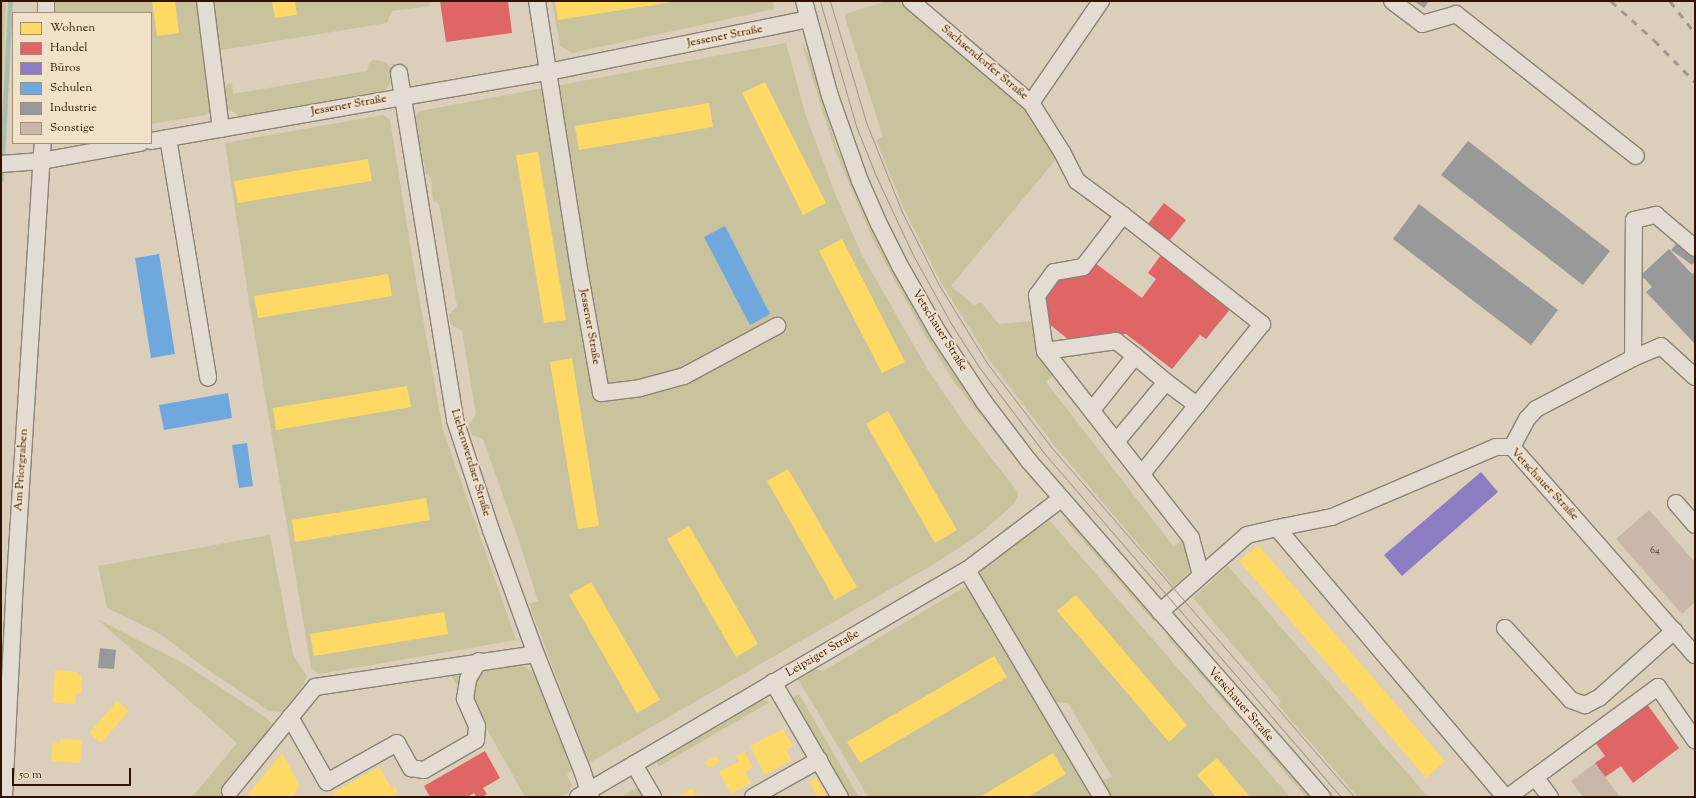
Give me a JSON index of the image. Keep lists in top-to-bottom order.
{
  "streets": {
    "street": [
      "Jessener Straße",
      "Sachsendorfer Straße",
      "Vetschauer Straße",
      "Liebenwerdaer Straße",
      "Am Priorgraben",
      "Leipziger Straße"
    ]
  },
  "crossings": [
    ["Jessener Straße", "Vetschauer Straße"],
    ["Jessener Straße", "Liebenwerdaer Straße"],
    ["Vetschauer Straße", "Leipziger Straße"],
    ["Liebenwerdaer Straße", "Leipziger Straße"]
  ],
  "house_numbers": ["64"],
  "legend": [
    "Wohnen",
    "Handel",
    "Büros",
    "Schulen",
    "Industrie",
    "Sonstige"
  ],
  "scale_bar": "50 m"
}
